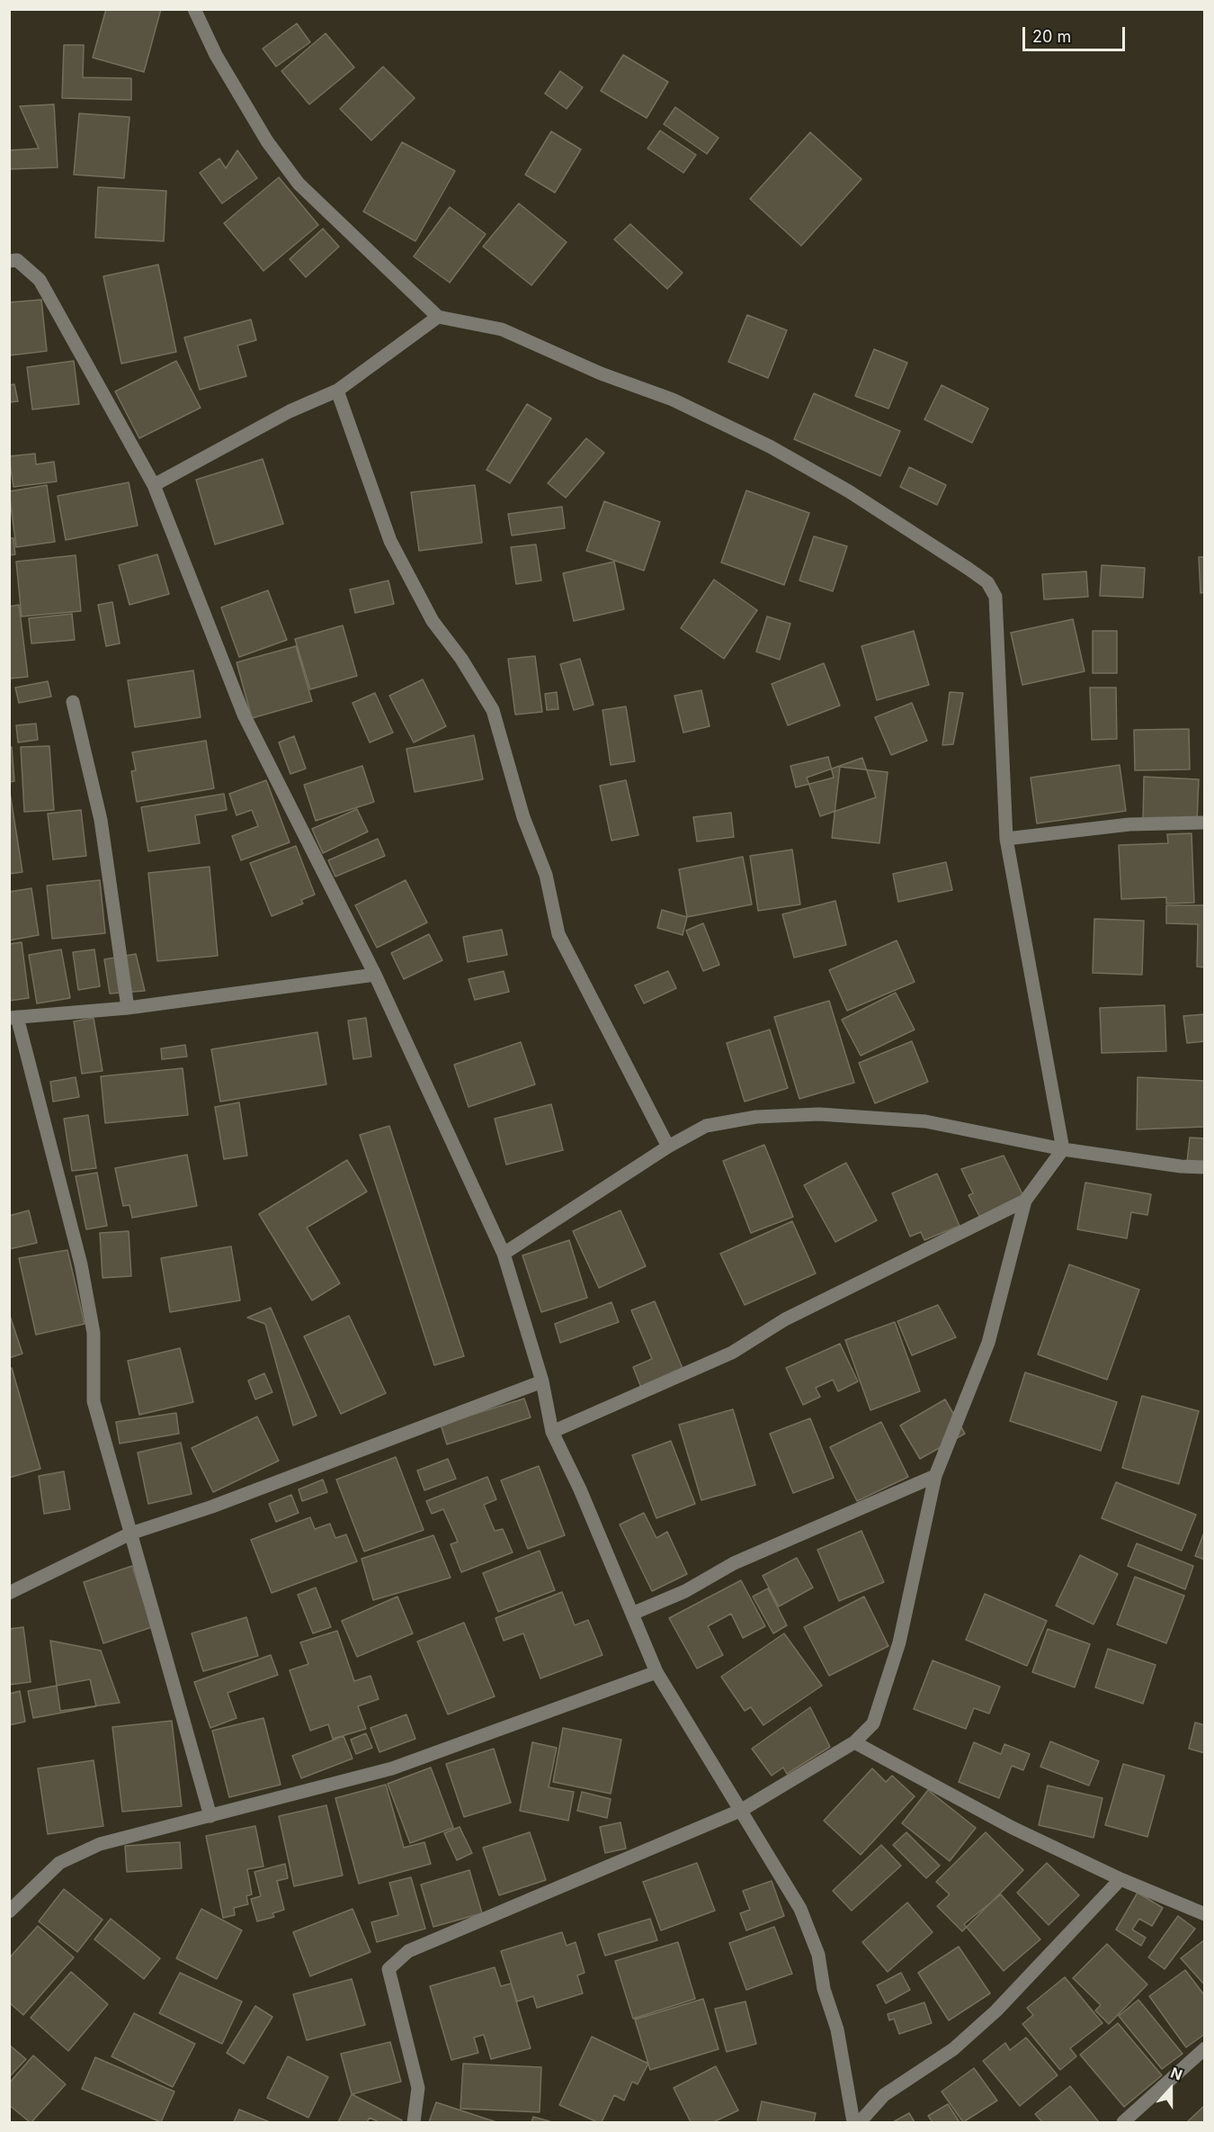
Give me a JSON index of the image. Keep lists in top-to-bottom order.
{
  "scale_bar": "20 m",
  "north": "top"
}
